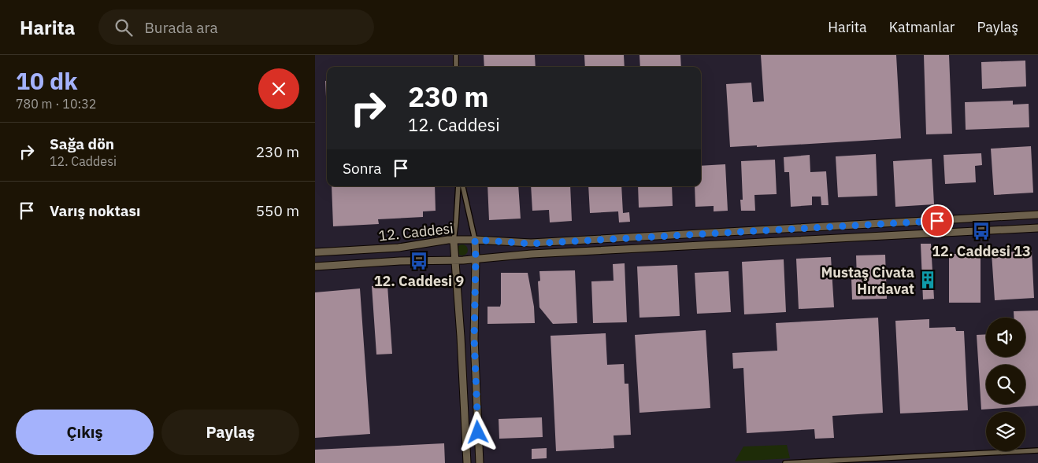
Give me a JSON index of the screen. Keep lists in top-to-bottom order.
{
  "streets": {
    "street": ["12. Caddesi"]
  },
  "places": {
    "bus stop": ["12. Caddesi 13", "12. Caddesi 9"],
    "building": ["Mustaş Civata Hırdavat"]
  },
  "page": {
    "header": "Harita",
    "search": "Burada ara",
    "nav": ["Harita", "Katmanlar", "Paylaş"],
    "heading": ["10 dk", "780 m · 10:32"],
    "turn": ["230 m", "12. Caddesi"],
    "list": [
      {
        "name": "Sağa dön",
        "note": "12. Caddesi",
        "value": "230 m"
      },
      {
        "name": "Varış noktası",
        "value": "550 m"
      }
    ],
    "then": "Sonra",
    "buttons": ["Çıkış", "Paylaş"]
  }
}
